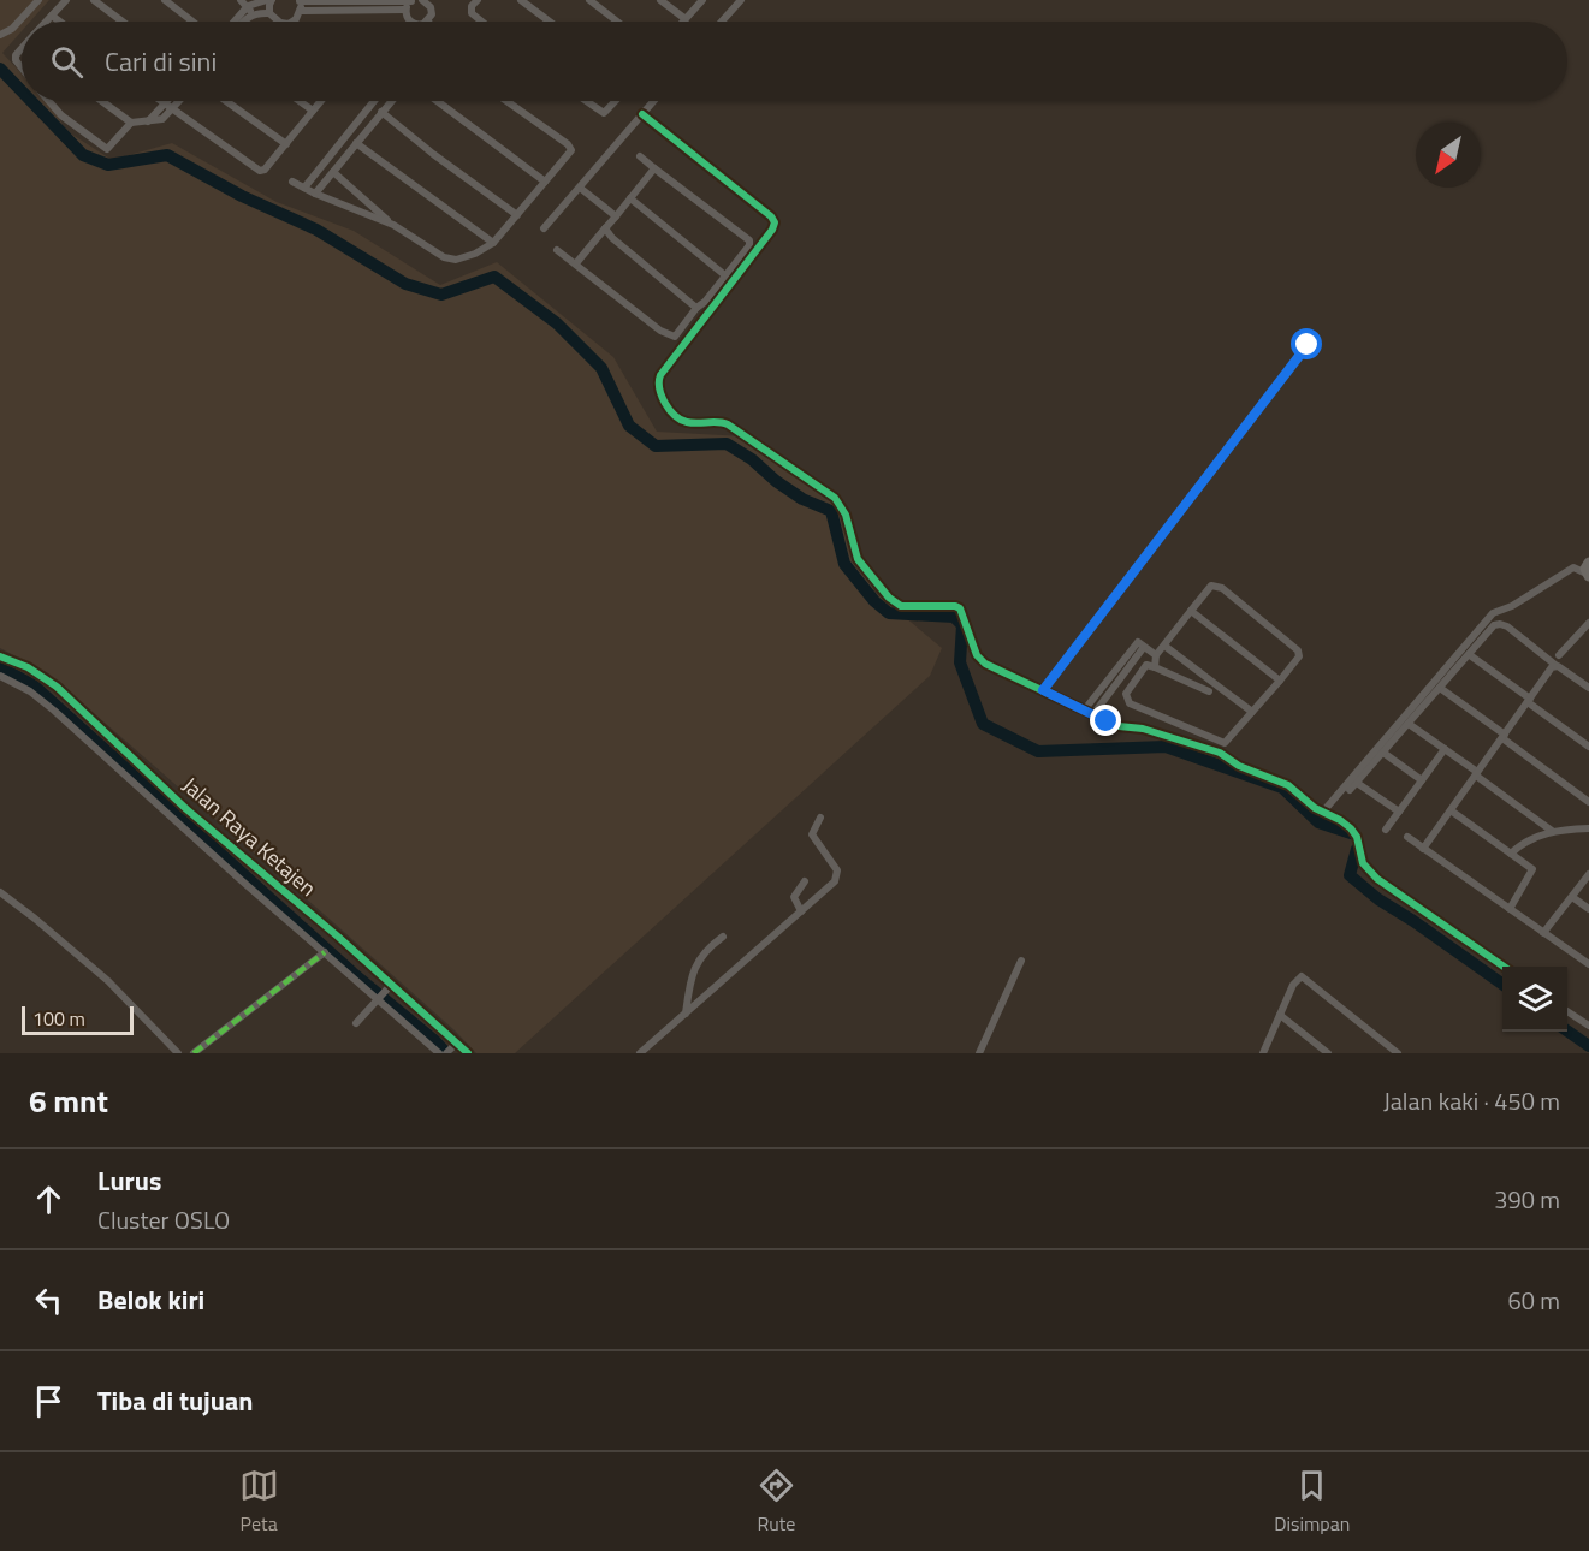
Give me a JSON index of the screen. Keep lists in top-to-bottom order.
{
  "streets": {
    "street": ["Jalan Raya Ketajen"]
  },
  "scale_bar": "100 m",
  "north": "bottom left",
  "page": {
    "search": "Cari di sini",
    "scale": "100 m",
    "heading": ["6 mnt", "Jalan kaki · 450 m"],
    "list": [
      ["Lurus", "Cluster OSLO", "390 m"],
      ["Belok kiri", "60 m"],
      "Tiba di tujuan"
    ],
    "nav": ["Peta", "Rute", "Disimpan"]
  }
}
